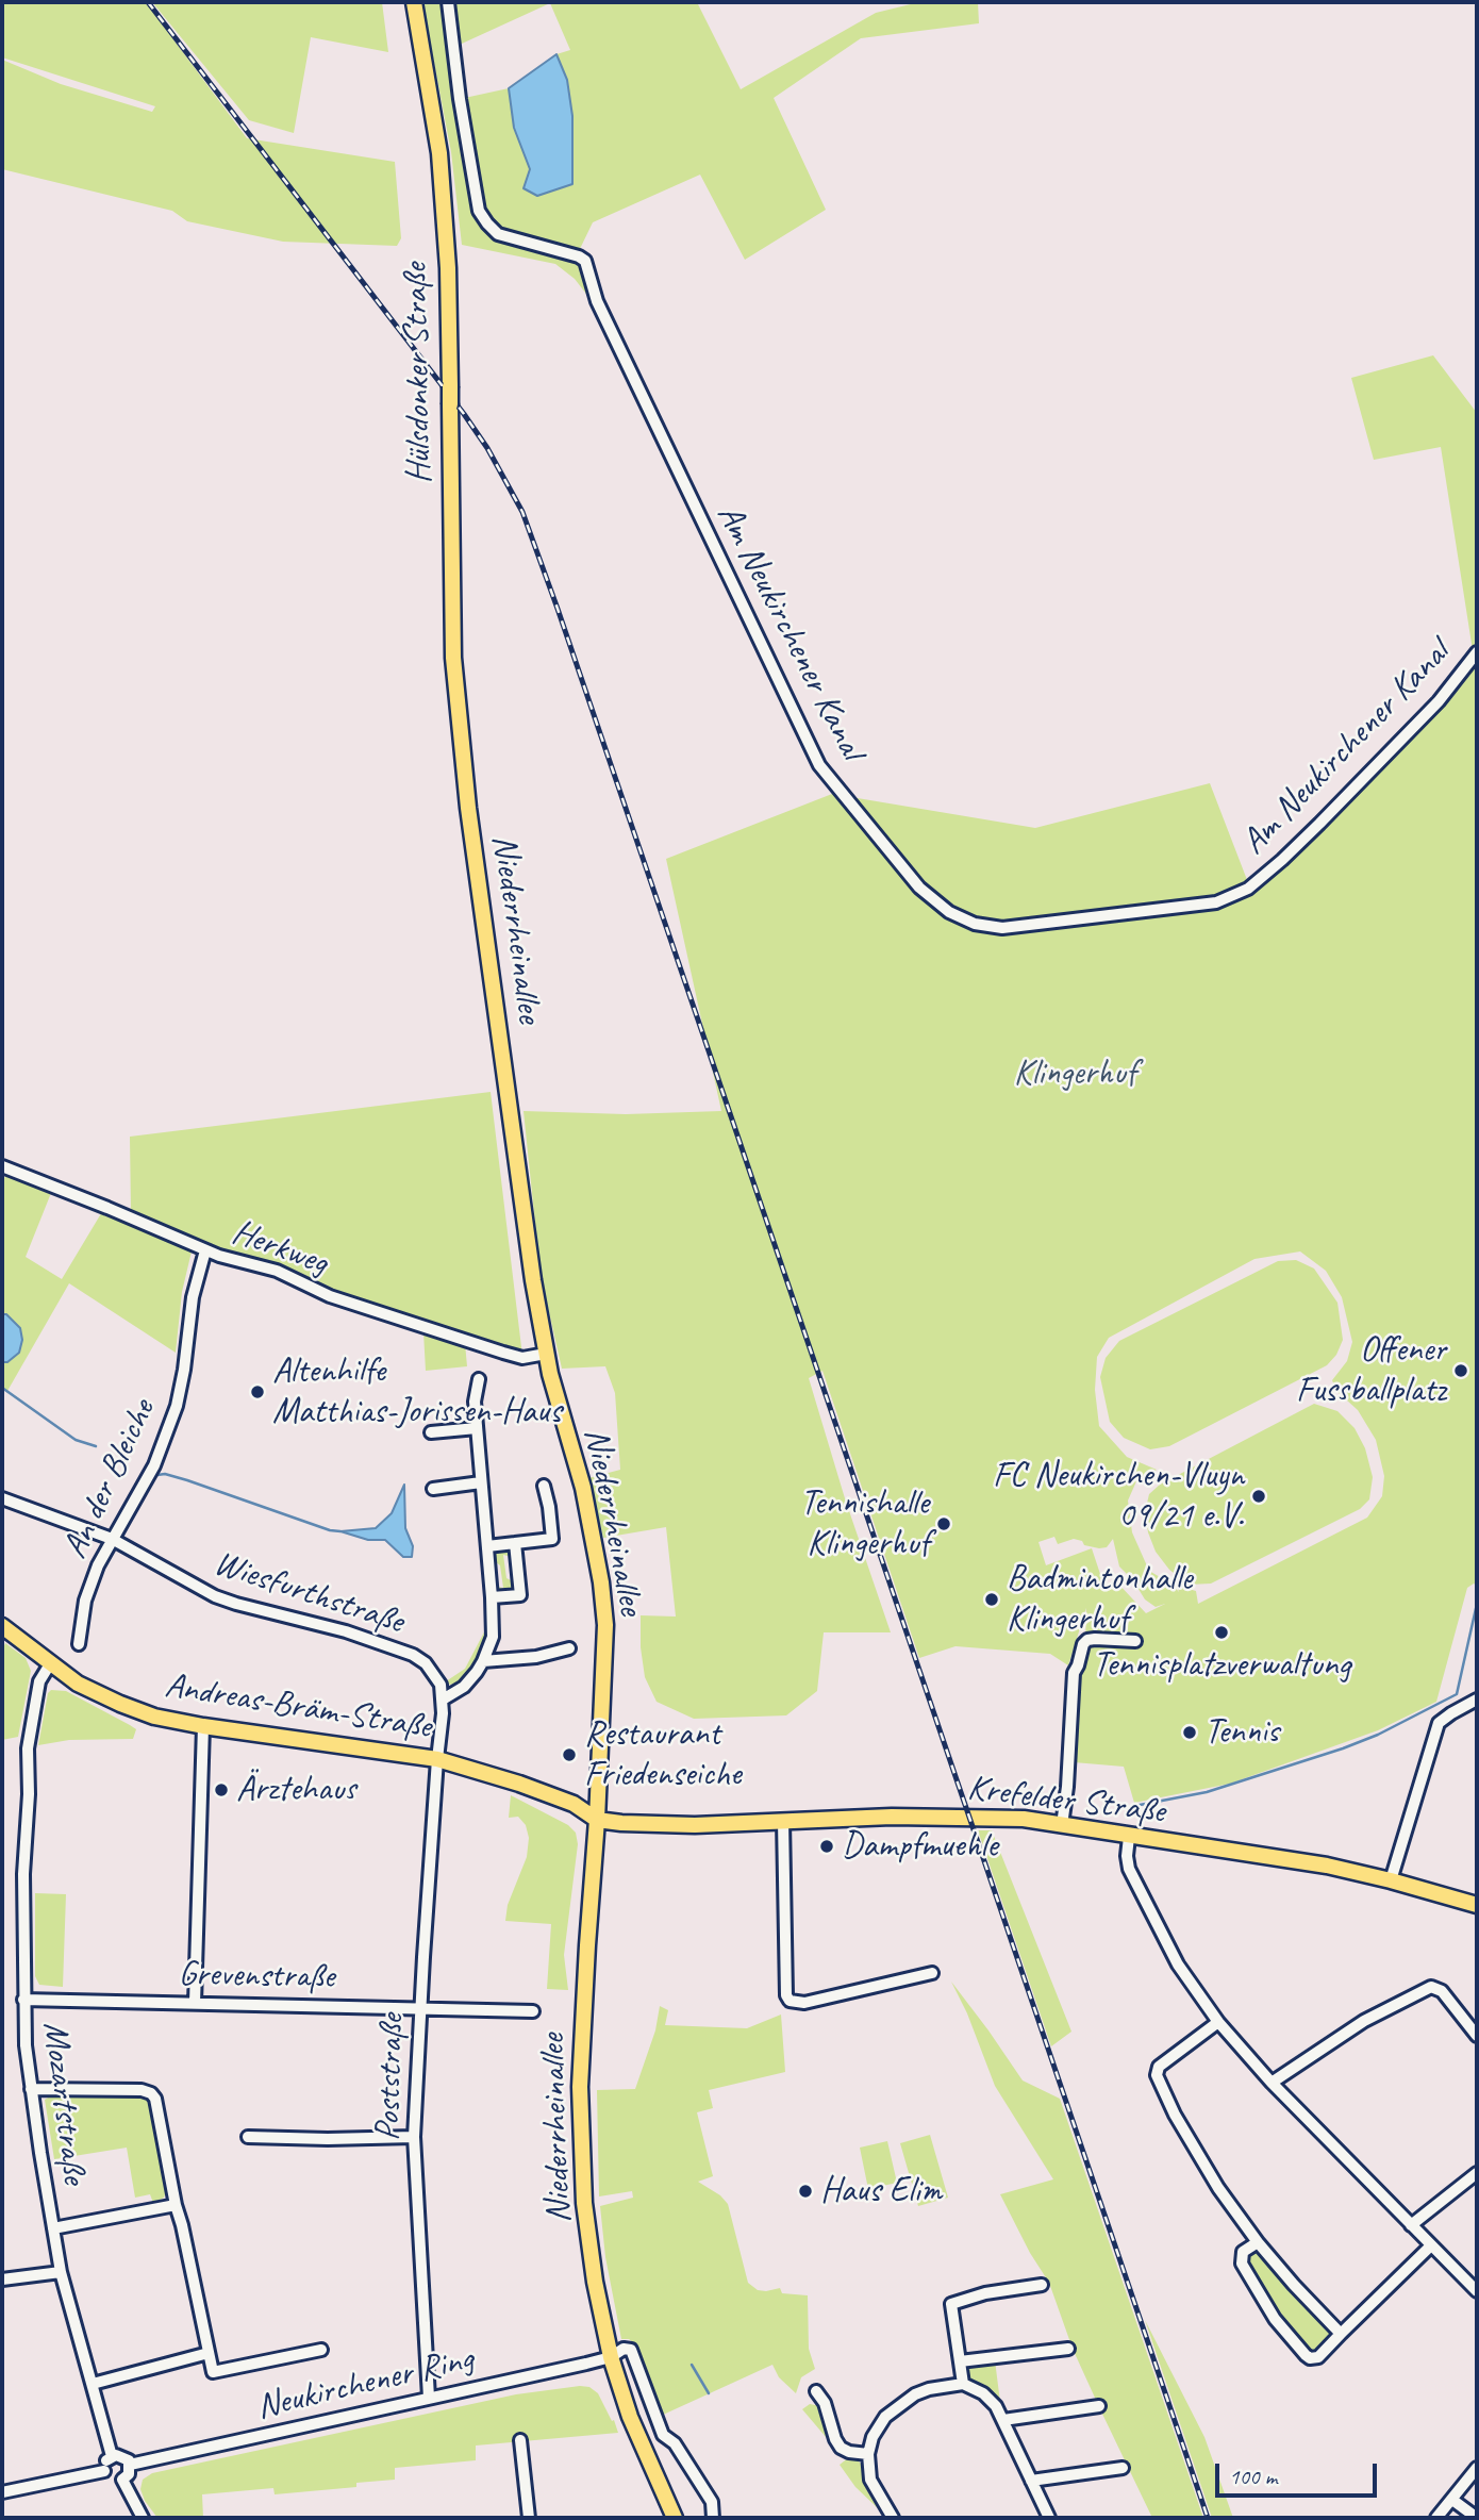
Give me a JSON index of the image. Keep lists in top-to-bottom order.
{
  "streets": {
    "main road": [
      "Hülsdonker Straße",
      "Niederrheinallee",
      "Andreas-Bräm-Straße",
      "Krefelder Straße"
    ],
    "street": [
      "Am Neukirchener Kanal",
      "Herkweg",
      "An der Bleiche",
      "Wiesfurthstraße",
      "Grevenstraße",
      "Poststraße",
      "Mozartstraße",
      "Neukirchener Ring"
    ]
  },
  "crossings": [
    ["Hülsdonker Straße", "Niederrheinallee"],
    ["Niederrheinallee", "Herkweg"],
    ["Niederrheinallee", "Andreas-Bräm-Straße"],
    ["Niederrheinallee", "Krefelder Straße"],
    ["Niederrheinallee", "Neukirchener Ring"],
    ["Herkweg", "An der Bleiche"],
    ["An der Bleiche", "Wiesfurthstraße"],
    ["Wiesfurthstraße", "Andreas-Bräm-Straße"],
    ["Wiesfurthstraße", "Poststraße"],
    ["Andreas-Bräm-Straße", "Krefelder Straße"],
    ["Andreas-Bräm-Straße", "Poststraße"],
    ["Andreas-Bräm-Straße", "Mozartstraße"],
    ["Grevenstraße", "Poststraße"],
    ["Grevenstraße", "Mozartstraße"],
    ["Poststraße", "Neukirchener Ring"],
    ["Mozartstraße", "Neukirchener Ring"]
  ],
  "parks": ["Klingerhuf"],
  "places": [
    "Offener Fussballplatz",
    "Altenhilfe Matthias-Jorissen-Haus",
    "FC Neukirchen-Vluyn 09/21 e.V.",
    "Tennishalle Klingerhuf",
    "Badmintonhalle Klingerhuf",
    "Tennisplatzverwaltung",
    "Tennis",
    "Restaurant Friedenseiche",
    "Ärztehaus",
    "Dampfmuehle",
    "Haus Elim"
  ],
  "scale_bar": "100 m"
}
